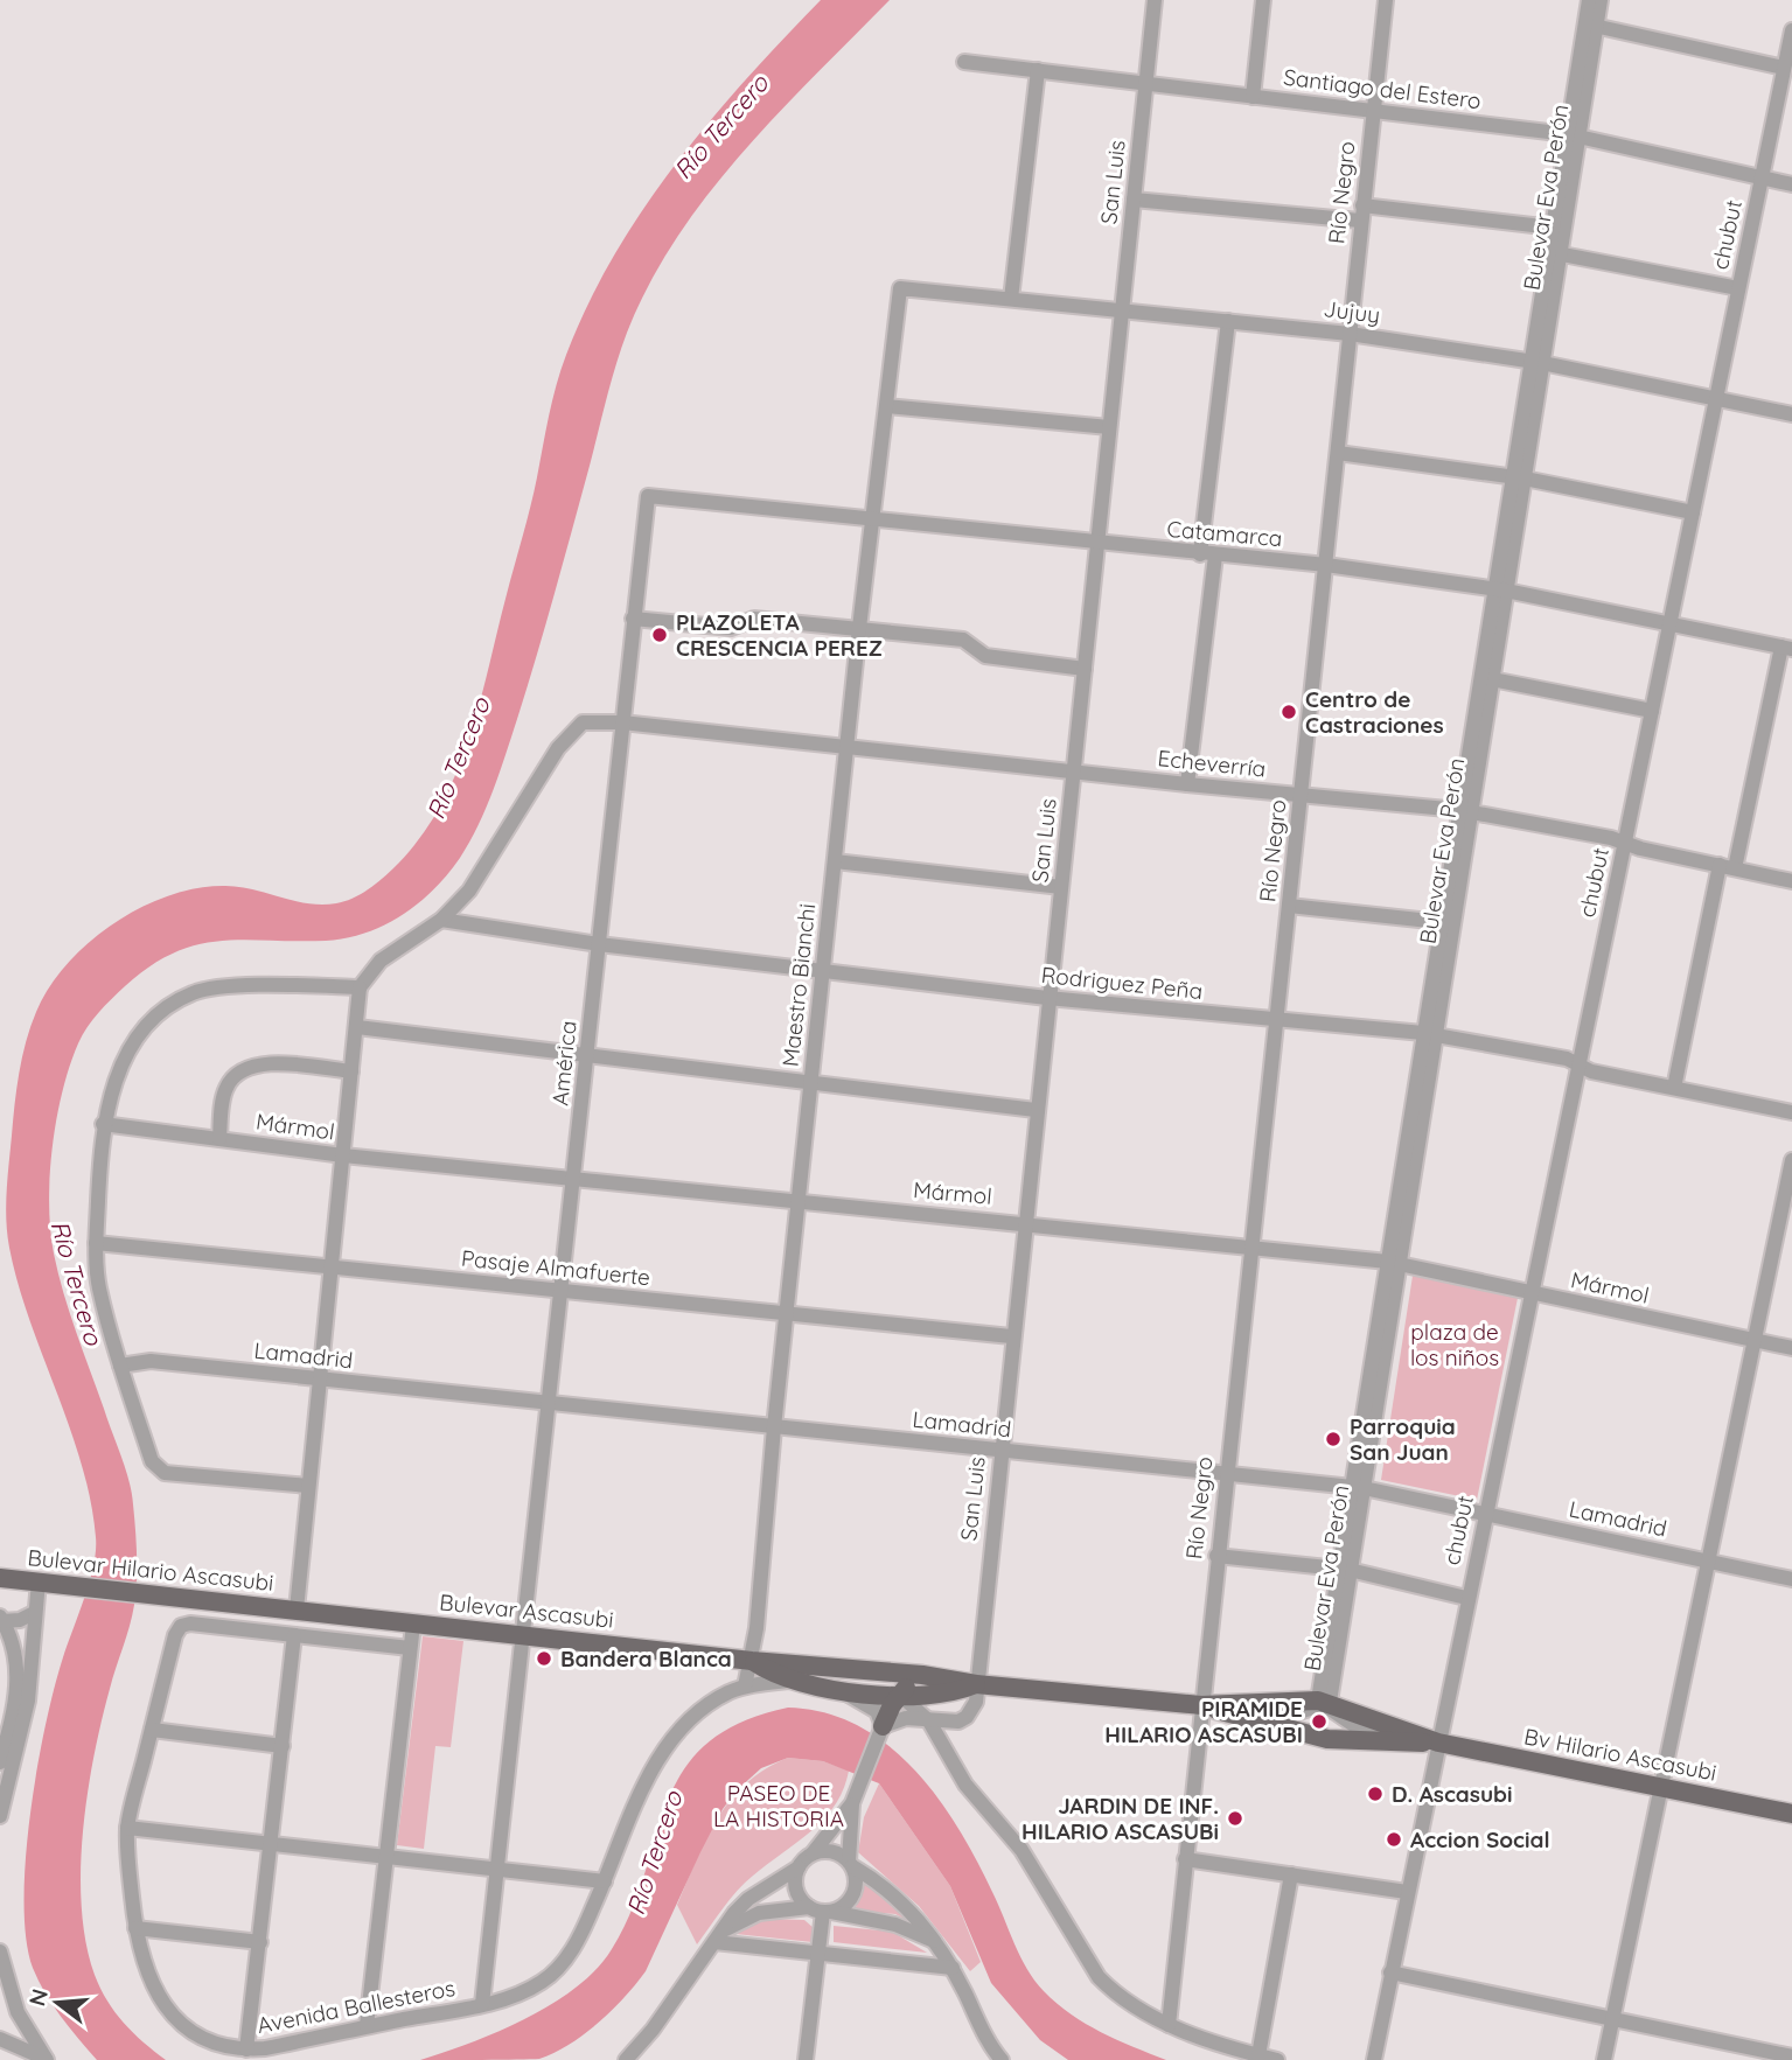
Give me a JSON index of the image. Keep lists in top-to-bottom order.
{
  "streets": {
    "main road": ["Bulevar Hilario Ascasubi", "Bulevar Ascasubi", "Bv Hilario Ascasubi"],
    "street": [
      "Santiago del Estero",
      "San Luis",
      "Río Negro",
      "Bulevar Eva Perón",
      "chubut",
      "Jujuy",
      "Catamarca",
      "Echeverría",
      "Rodriguez Peña",
      "Maestro Bianchi",
      "América",
      "Mármol",
      "Pasaje Almafuerte",
      "Lamadrid",
      "Avenida Ballesteros"
    ]
  },
  "crossings": [
    ["Santiago del Estero", "San Luis"],
    ["Santiago del Estero", "Río Negro"],
    ["Santiago del Estero", "Bulevar Eva Perón"],
    ["Santiago del Estero", "chubut"],
    ["San Luis", "Jujuy"],
    ["San Luis", "Catamarca"],
    ["San Luis", "Echeverría"],
    ["San Luis", "Rodriguez Peña"],
    ["San Luis", "Mármol"],
    ["San Luis", "Pasaje Almafuerte"],
    ["San Luis", "Lamadrid"],
    ["Río Negro", "Jujuy"],
    ["Río Negro", "Catamarca"],
    ["Río Negro", "Echeverría"],
    ["Río Negro", "Rodriguez Peña"],
    ["Río Negro", "Mármol"],
    ["Río Negro", "Lamadrid"],
    ["Bulevar Eva Perón", "Jujuy"],
    ["Bulevar Eva Perón", "Catamarca"],
    ["Bulevar Eva Perón", "Echeverría"],
    ["Bulevar Eva Perón", "Rodriguez Peña"],
    ["Bulevar Eva Perón", "Mármol"],
    ["Bulevar Eva Perón", "Lamadrid"],
    ["chubut", "Jujuy"],
    ["chubut", "Catamarca"],
    ["chubut", "Echeverría"],
    ["chubut", "Rodriguez Peña"],
    ["chubut", "Mármol"],
    ["chubut", "Lamadrid"],
    ["chubut", "Bv Hilario Ascasubi"],
    ["Jujuy", "Maestro Bianchi"],
    ["Catamarca", "Maestro Bianchi"],
    ["Catamarca", "América"],
    ["Echeverría", "Rodriguez Peña"],
    ["Echeverría", "Maestro Bianchi"],
    ["Echeverría", "América"],
    ["Rodriguez Peña", "Maestro Bianchi"],
    ["Rodriguez Peña", "América"],
    ["Maestro Bianchi", "Mármol"],
    ["Maestro Bianchi", "Pasaje Almafuerte"],
    ["Maestro Bianchi", "Lamadrid"],
    ["Maestro Bianchi", "Bulevar Ascasubi"],
    ["Maestro Bianchi", "Avenida Ballesteros"],
    ["América", "Mármol"],
    ["América", "Pasaje Almafuerte"],
    ["América", "Lamadrid"],
    ["América", "Bulevar Ascasubi"],
    ["América", "Avenida Ballesteros"],
    ["Bulevar Hilario Ascasubi", "Bulevar Ascasubi"]
  ],
  "water": ["Río Tercero"],
  "parks": ["plaza de los niños", "PASEO DE LA HISTORIA"],
  "places": [
    "PLAZOLETA CRESCENCIA PEREZ",
    "Centro de Castraciones",
    "Parroquia San Juan",
    "Bandera Blanca",
    "PIRAMIDE HILARIO ASCASUBI",
    "D. Ascasubi",
    "JARDIN DE INF. HILARIO ASCASUBi",
    "Accion Social"
  ],
  "north": "left"
}
